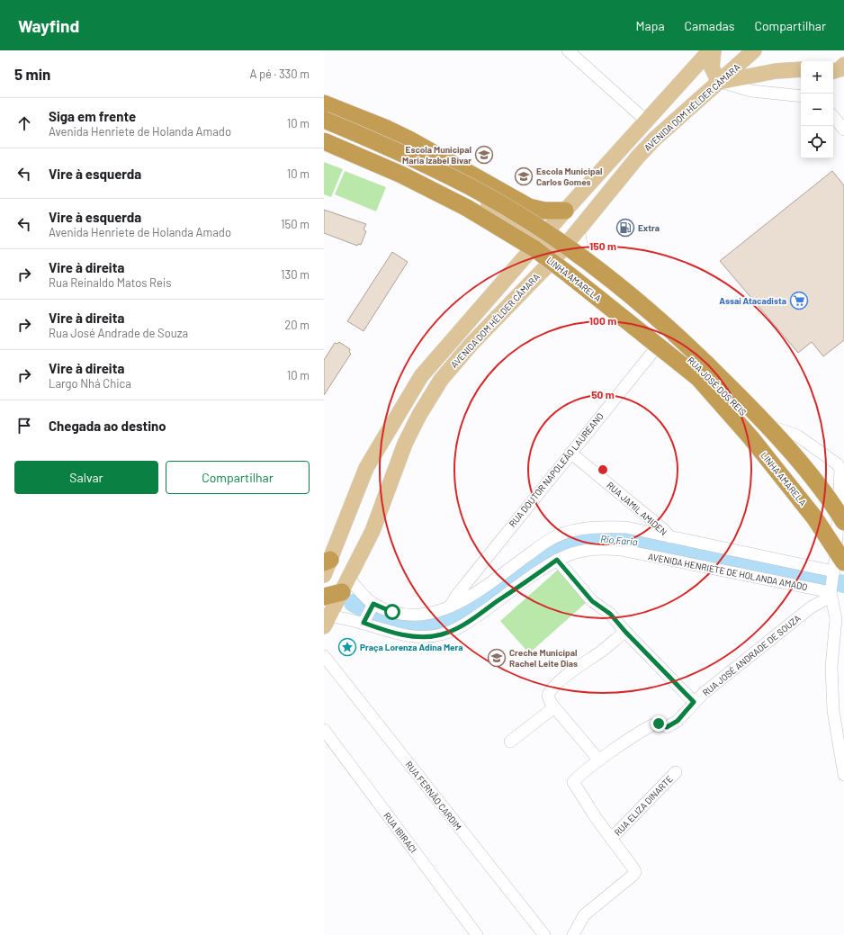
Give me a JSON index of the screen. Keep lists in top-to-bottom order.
{
  "streets": {
    "highway": ["LINHA AMARELA"],
    "main road": ["AVENIDA DOM HÉLDER CÂMARA"],
    "street": [
      "RUA JOSÉ DOS REIS",
      "RUA DOUTOR NAPOLEÃO LAUREANO",
      "RUA JAMIL AMIDEN",
      "AVENIDA HENRIETE DE HOLANDA AMADO",
      "RUA JOSÉ ANDRADE DE SOUZA",
      "RUA FERNÃO CARDIM",
      "RUA ELIZA DINARTE",
      "RUA IBIRACI"
    ]
  },
  "crossings": [
    ["AVENIDA DOM HÉLDER CÂMARA", "RUA JOSÉ DOS REIS"],
    ["AVENIDA DOM HÉLDER CÂMARA", "AVENIDA HENRIETE DE HOLANDA AMADO"],
    ["LINHA AMARELA", "AVENIDA HENRIETE DE HOLANDA AMADO"],
    ["LINHA AMARELA", "RUA JOSÉ ANDRADE DE SOUZA"],
    ["RUA JOSÉ DOS REIS", "RUA DOUTOR NAPOLEÃO LAUREANO"],
    ["RUA DOUTOR NAPOLEÃO LAUREANO", "RUA JAMIL AMIDEN"],
    ["RUA DOUTOR NAPOLEÃO LAUREANO", "AVENIDA HENRIETE DE HOLANDA AMADO"],
    ["RUA JAMIL AMIDEN", "AVENIDA HENRIETE DE HOLANDA AMADO"],
    ["AVENIDA HENRIETE DE HOLANDA AMADO", "RUA JOSÉ ANDRADE DE SOUZA"]
  ],
  "water": ["Rio Faria"],
  "places": {
    "school or university": ["Escola Municipal Maria Izabel Bivar", "Escola Municipal Carlos Gomes", "Creche Municipal Rachel Leite Dias"],
    "fuel station": ["Extra"],
    "supermarket": ["Assaí Atacadista"],
    "place": ["Praça Lorenza Adina Mera"]
  },
  "page": {
    "header": "Wayfind",
    "nav": ["Mapa", "Camadas", "Compartilhar"],
    "heading": ["5 min", "A pé · 330 m"],
    "map_buttons": ["+", "−"],
    "list": [
      ["Siga em frente", "Avenida Henriete de Holanda Amado", "10 m"],
      ["Vire à esquerda", "10 m"],
      ["Vire à esquerda", "Avenida Henriete de Holanda Amado", "150 m"],
      ["Vire à direita", "Rua Reinaldo Matos Reis", "130 m"],
      ["Vire à direita", "Rua José Andrade de Souza", "20 m"],
      ["Vire à direita", "Largo Nhá Chica", "10 m"],
      "Chegada ao destino"
    ],
    "buttons": ["Salvar", "Compartilhar"]
  },
  "rings": ["150 m", "100 m", "50 m"]
}
